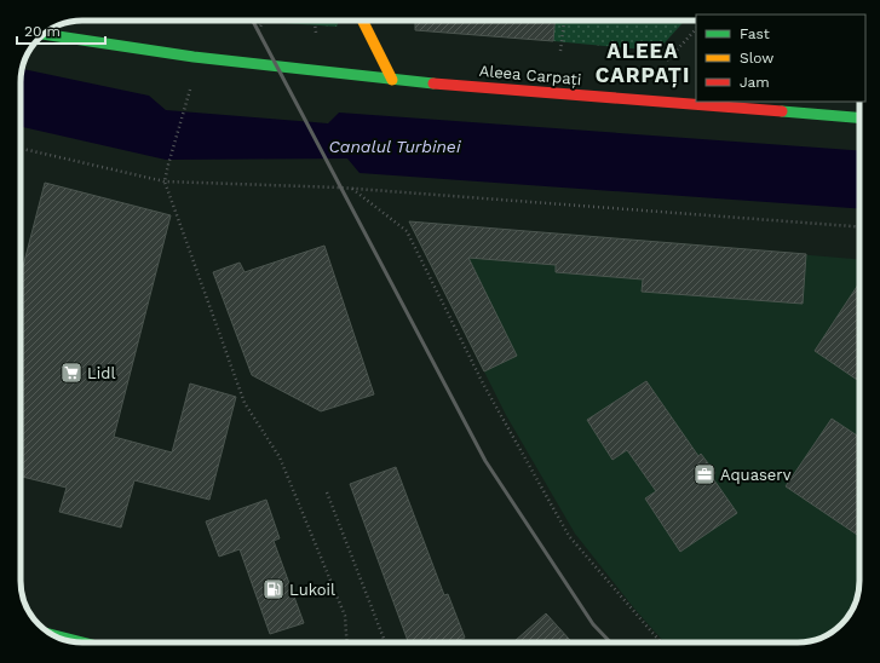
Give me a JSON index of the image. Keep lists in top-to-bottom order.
{
  "streets": {
    "street": ["Aleea Carpați"]
  },
  "districts": ["ALEEA CARPAȚI"],
  "water": ["Canalul Turbinei"],
  "places": {
    "supermarket": ["Lidl"],
    "office": ["Aquaserv"],
    "fuel station": ["Lukoil"]
  },
  "legend": ["Fast", "Slow", "Jam"],
  "scale_bar": "20 m"
}
